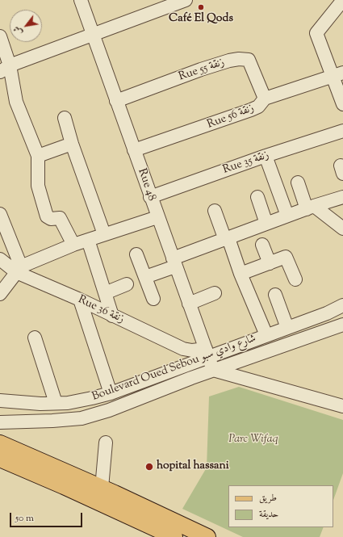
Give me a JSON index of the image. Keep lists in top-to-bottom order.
{
  "streets": {
    "street": [
      "Rue 55 زنقة",
      "Rue 56 زنقة",
      "Rue 35 زنقة",
      "Rue 48",
      "Rue 36 زنقة",
      "Boulevard Oued Sebou شارع وادي سبو"
    ]
  },
  "crossings": [
    ["Rue 55 زنقة", "Rue 56 زنقة"],
    ["Rue 55 زنقة", "Rue 48"],
    ["Rue 56 زنقة", "Rue 48"],
    ["Rue 35 زنقة", "Rue 48"],
    ["Rue 48", "Rue 36 زنقة"],
    ["Rue 48", "Boulevard Oued Sebou شارع وادي سبو"],
    ["Rue 36 زنقة", "Boulevard Oued Sebou شارع وادي سبو"]
  ],
  "parks": ["Parc Wifaq"],
  "places": ["Café El Qods", "hopital hassani"],
  "legend": ["طريق", "حديقة"],
  "scale_bar": "50 m",
  "north": "bottom left"
}
